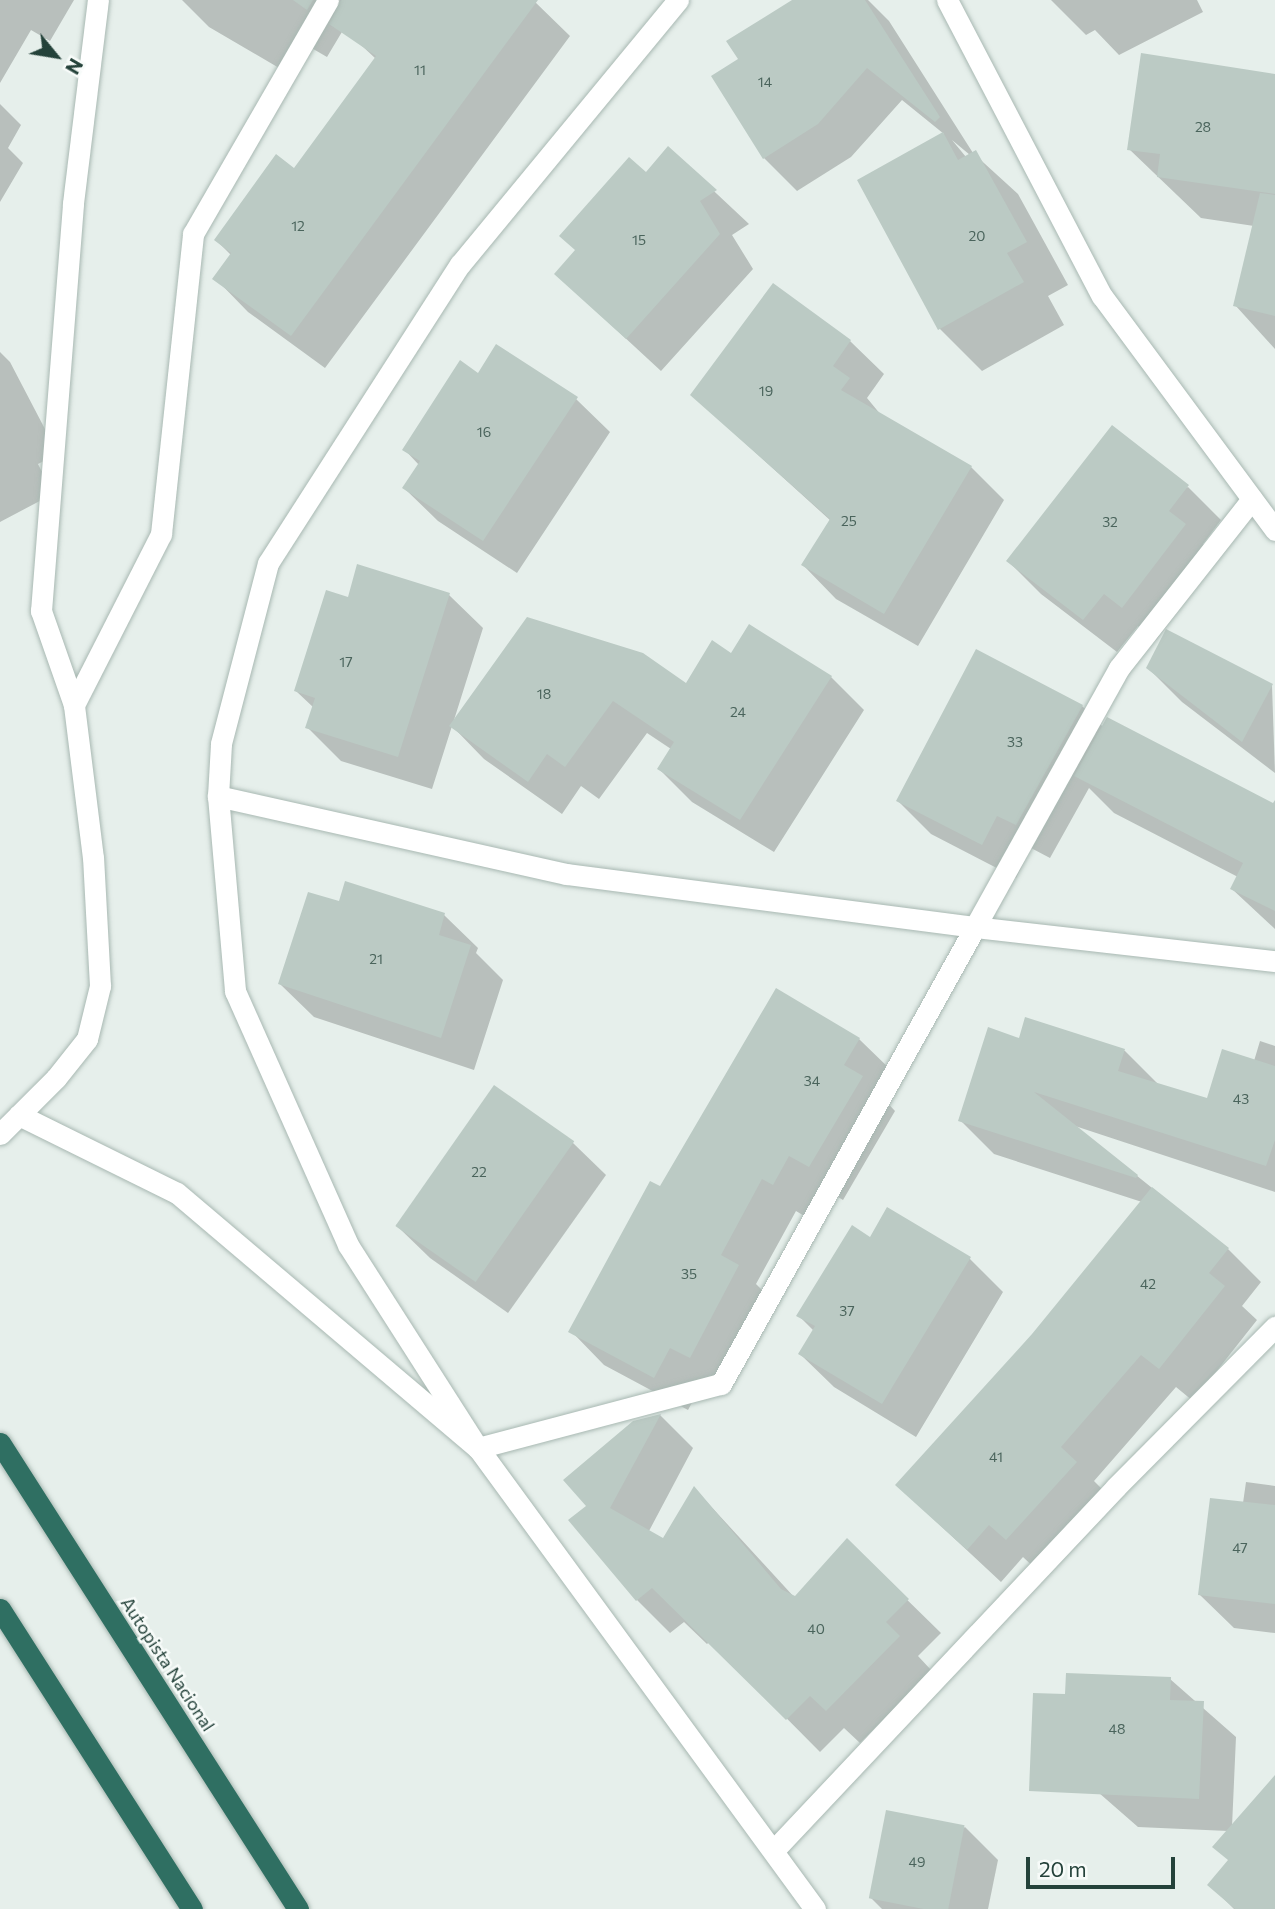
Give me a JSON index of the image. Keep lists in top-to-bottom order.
{
  "streets": {
    "highway": ["Autopista Nacional"]
  },
  "house_numbers": [
    "11",
    "14",
    "28",
    "12",
    "20",
    "15",
    "19",
    "16",
    "25",
    "32",
    "17",
    "18",
    "24",
    "33",
    "21",
    "34",
    "43",
    "22",
    "35",
    "42",
    "37",
    "41",
    "47",
    "40",
    "48",
    "49"
  ],
  "scale_bar": "20 m",
  "north": "bottom right"
}
